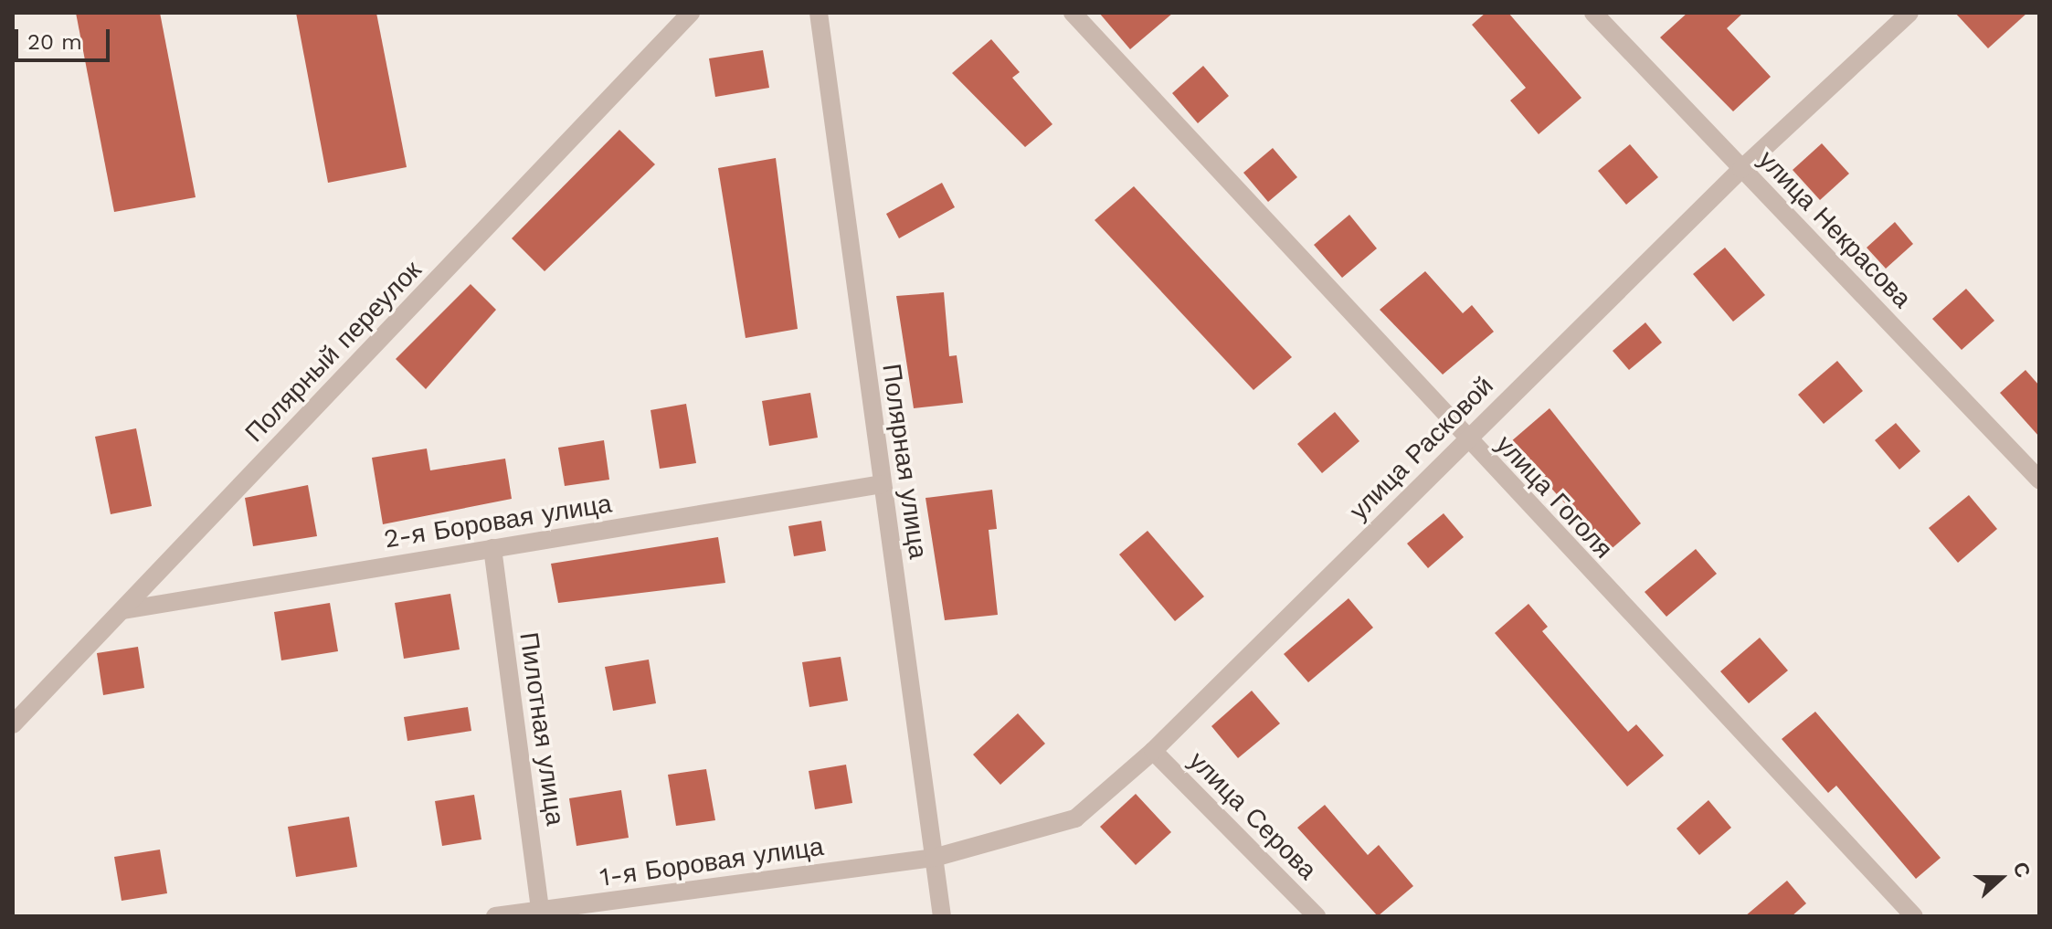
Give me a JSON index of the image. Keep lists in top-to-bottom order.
{
  "streets": {
    "street": [
      "улица Некрасова",
      "Полярный переулок",
      "улица Расковой",
      "Полярная улица",
      "улица Гоголя",
      "2-я Боровая улица",
      "Пилотная улица",
      "улица Серова",
      "1-я Боровая улица"
    ]
  },
  "crossings": [
    ["улица Некрасова", "улица Расковой"],
    ["Полярный переулок", "2-я Боровая улица"],
    ["улица Расковой", "Полярная улица"],
    ["улица Расковой", "улица Гоголя"],
    ["улица Расковой", "улица Серова"],
    ["улица Расковой", "1-я Боровая улица"],
    ["Полярная улица", "2-я Боровая улица"],
    ["Полярная улица", "1-я Боровая улица"],
    ["2-я Боровая улица", "Пилотная улица"],
    ["Пилотная улица", "1-я Боровая улица"]
  ],
  "scale_bar": "20 m",
  "north": "right"
}
